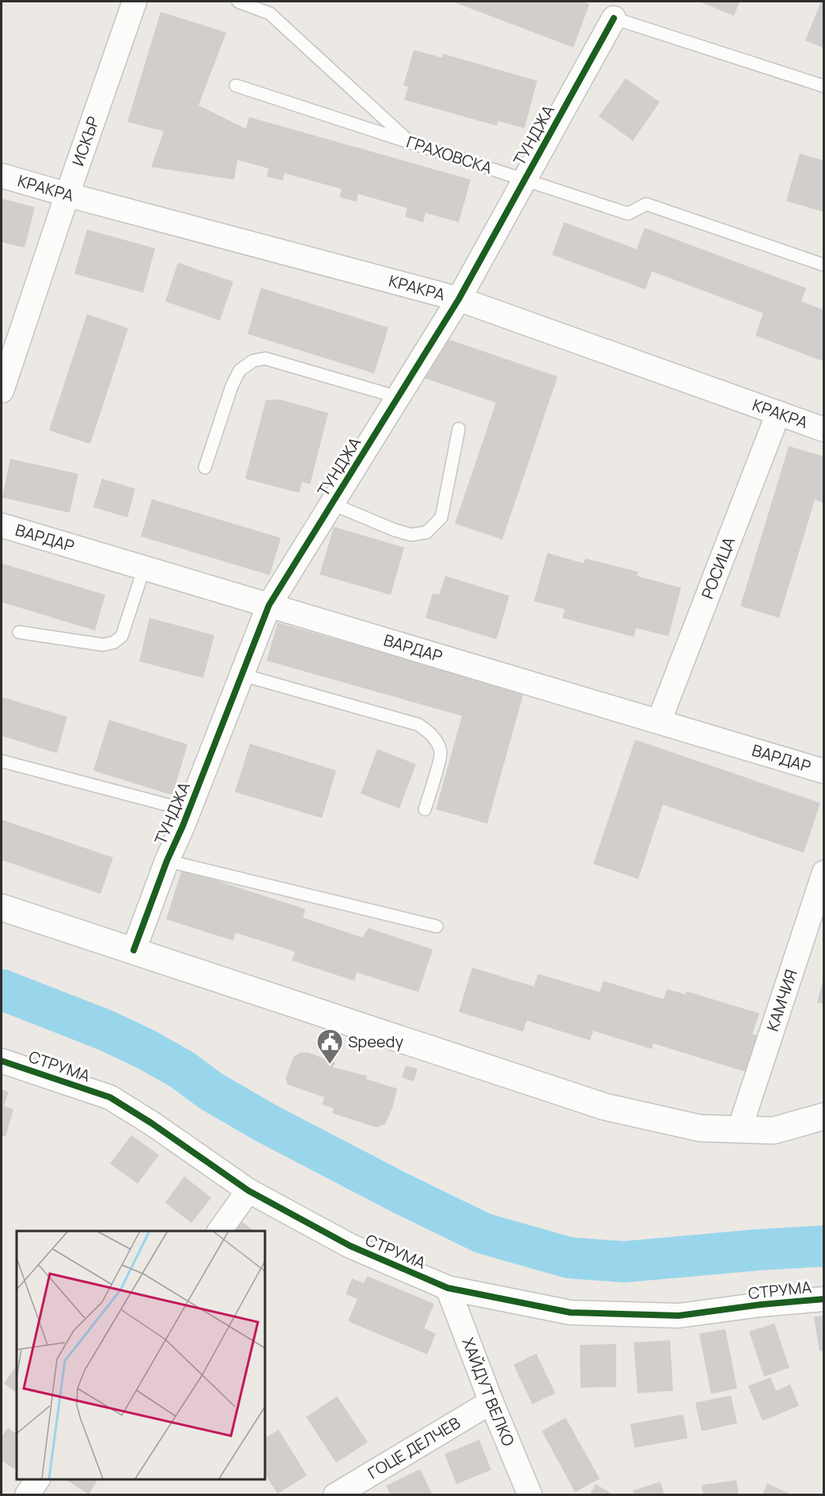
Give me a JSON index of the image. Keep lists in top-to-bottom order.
{
  "streets": {
    "street": [
      "ТУНДЖА",
      "ИСКЪР",
      "КРАКРА",
      "ВАРДАР",
      "РОСИЦА",
      "КАМЧИЯ",
      "СТРУМА",
      "ХАЙДУТ ВЕЛКО",
      "ГОЦЕ ДЕЛЧЕВ"
    ],
    "lane": ["ГРАХОВСКА"]
  },
  "crossings": [
    ["ТУНДЖА", "ГРАХОВСКА"],
    ["ТУНДЖА", "КРАКРА"],
    ["ТУНДЖА", "ВАРДАР"],
    ["ИСКЪР", "КРАКРА"],
    ["КРАКРА", "РОСИЦА"],
    ["ВАРДАР", "РОСИЦА"],
    ["СТРУМА", "ХАЙДУТ ВЕЛКО"],
    ["ХАЙДУТ ВЕЛКО", "ГОЦЕ ДЕЛЧЕВ"]
  ],
  "places": {
    "public building": ["Speedy"]
  }
}
